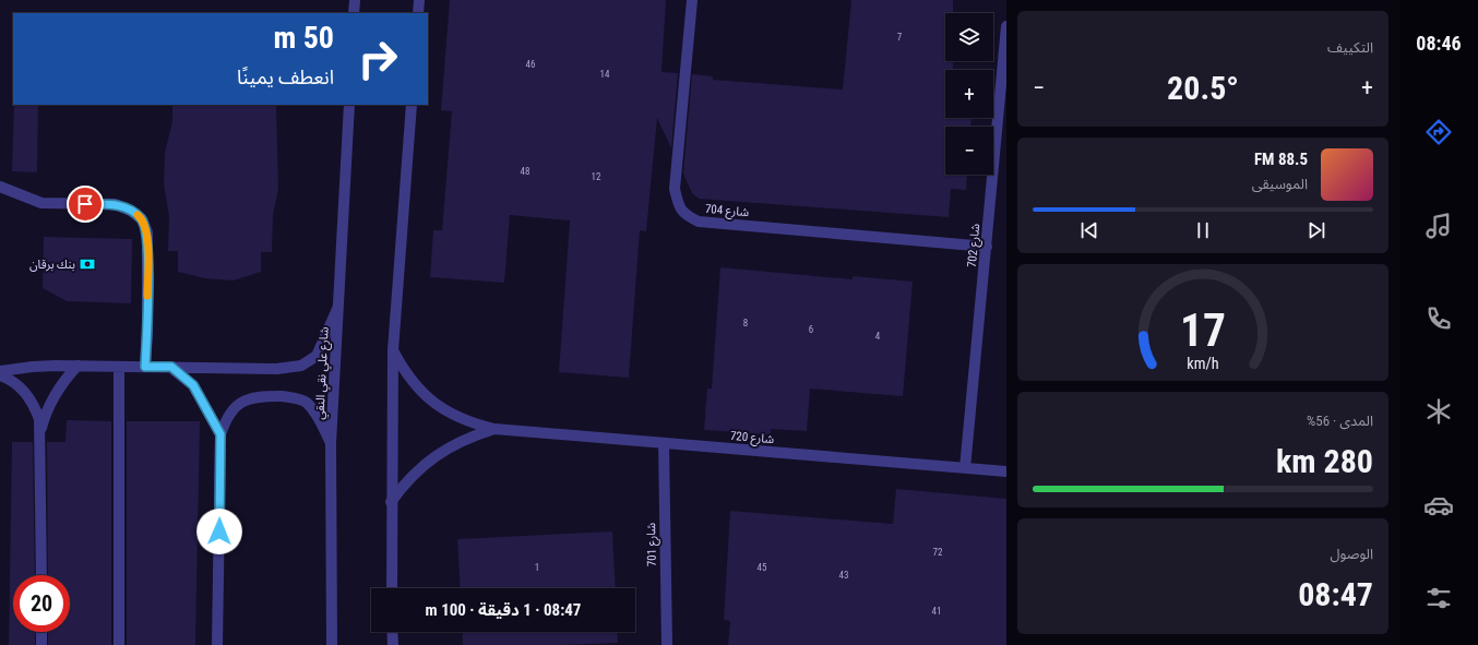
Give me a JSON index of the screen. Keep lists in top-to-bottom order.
{
  "streets": {
    "street": [
      "شارع 704",
      "شارع 702",
      "شارع علي نقي النقي",
      "شارع 720",
      "شارع 701"
    ]
  },
  "crossings": [
    ["شارع 704", "شارع 702"],
    ["شارع 702", "شارع 720"],
    ["شارع 720", "شارع 701"]
  ],
  "places": {
    "bank": ["بنك برقان"]
  },
  "house_numbers": [
    "7",
    "46",
    "14",
    "48",
    "12",
    "8",
    "6",
    "4",
    "72",
    "1",
    "45",
    "43",
    "41"
  ],
  "page": {
    "tabs": "08:46",
    "tile": [
      "التكييف",
      ["المدى · 56%", "280 km"],
      ["الوصول", "08:47"]
    ],
    "map_buttons": ["+", "−"],
    "turn": ["50 m", "انعطف يمينًا"],
    "heat": ["−", "20.5°", "+"],
    "song": ["88.5 FM", "الموسيقى"],
    "limit": "20",
    "trip": "08:47 · 1 دقيقة · 100 m",
    "gauge": ["17", "km/h"]
  }
}
